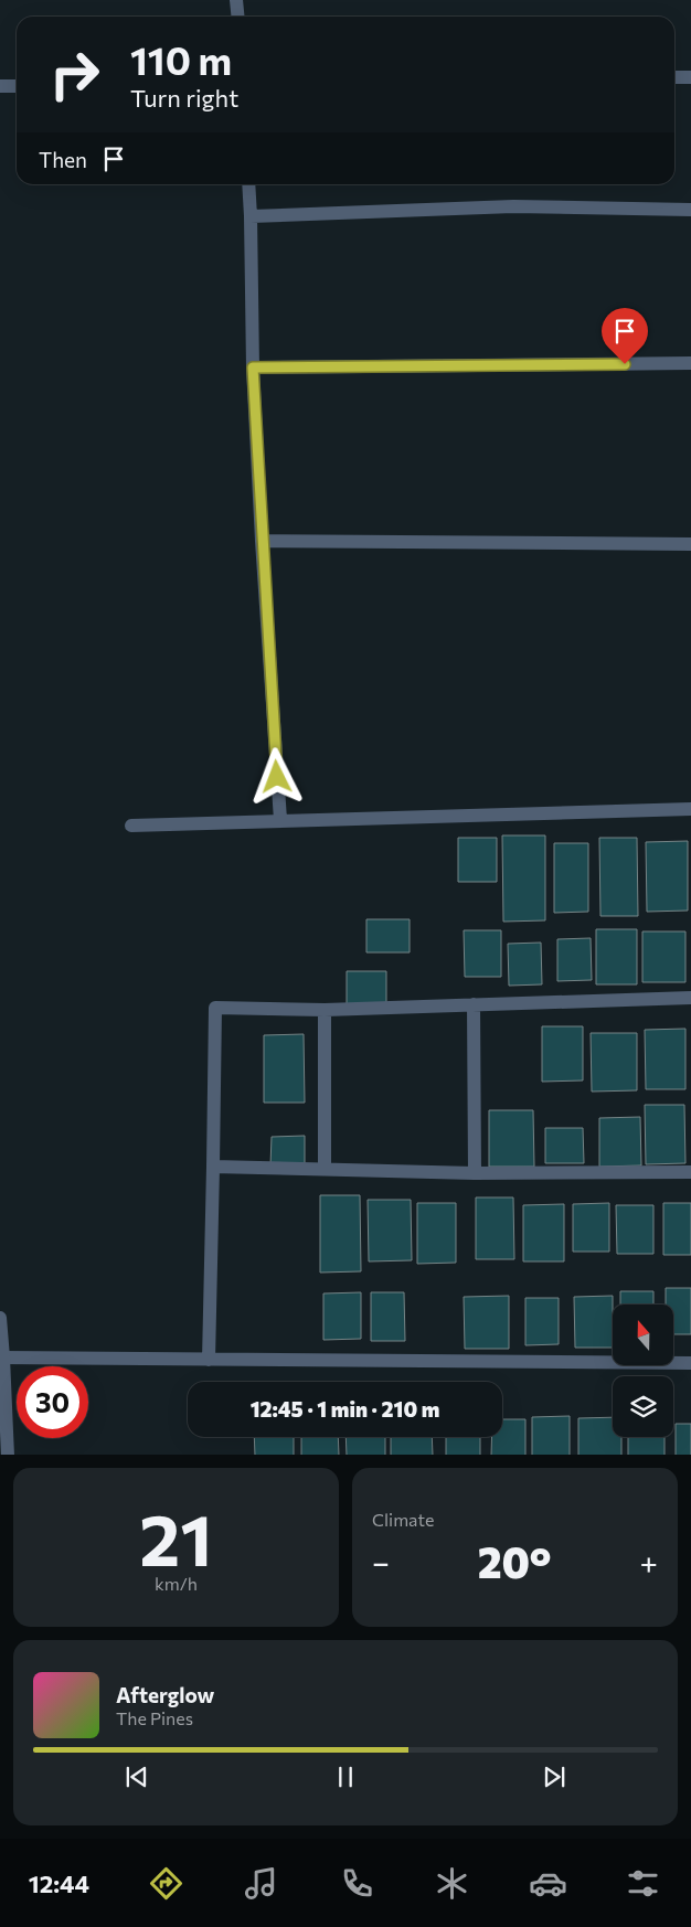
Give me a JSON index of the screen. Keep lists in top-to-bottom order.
{
  "north": "top",
  "page": {
    "turn": ["110 m", "Turn right"],
    "then": "Then",
    "limit": "30",
    "trip": "12:45 · 1 min · 210 m",
    "tile": [
      ["21", "km/h"],
      "Climate"
    ],
    "heat": ["−", "20°", "+"],
    "song": ["Afterglow", "The Pines"],
    "tabs": "12:44"
  }
}
